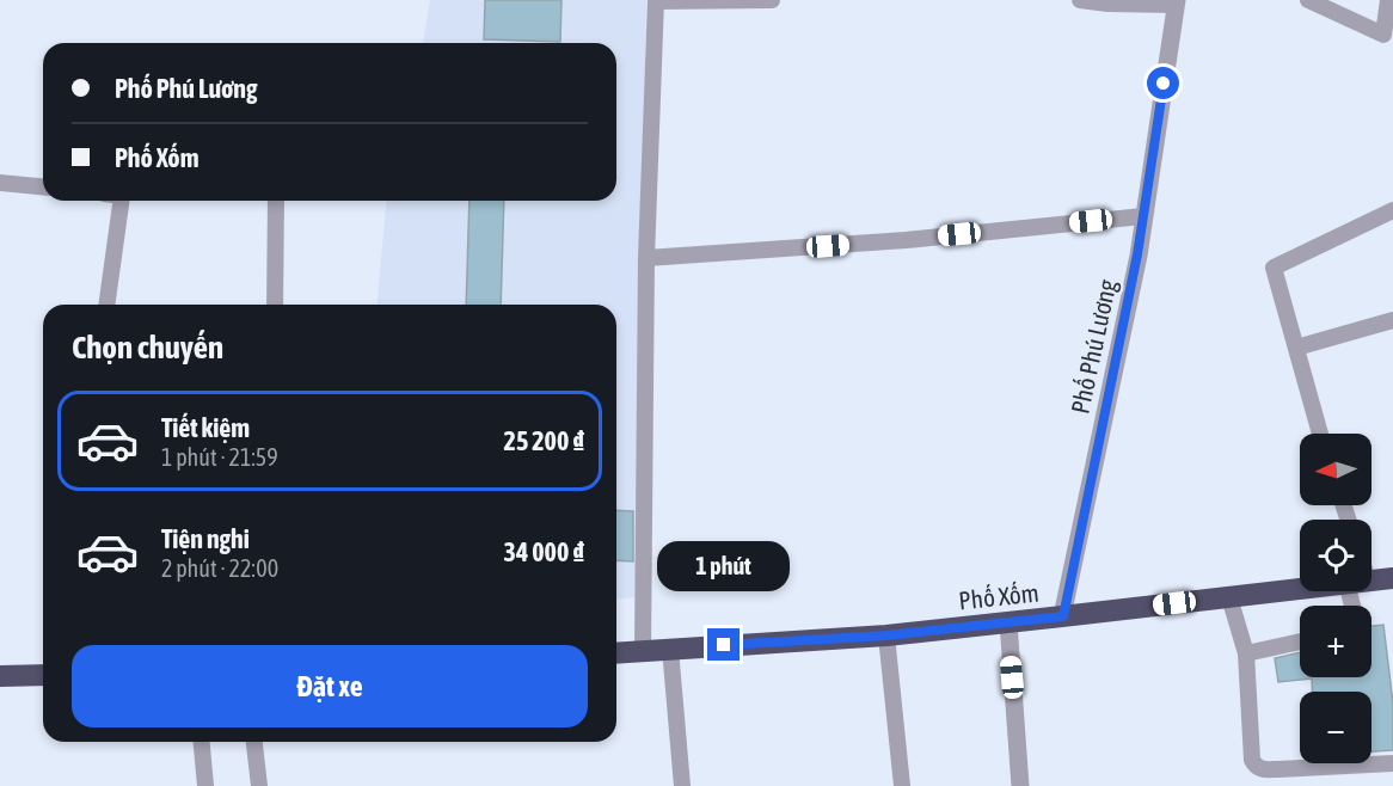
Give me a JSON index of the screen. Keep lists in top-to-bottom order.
{
  "streets": {
    "highway": ["Phố Xốm"],
    "street": ["Phố Phú Lương"]
  },
  "crossings": [
    ["Phố Phú Lương", "Phố Xốm"]
  ],
  "north": "left",
  "page": {
    "banner": ["Phố Phú Lương", "Phố Xốm"],
    "heading": "Chọn chuyến",
    "list": [
      {
        "name": "Tiết kiệm",
        "note": "1 phút · 21:59",
        "value": "25 200 ₫"
      },
      {
        "name": "Tiện nghi",
        "note": "2 phút · 22:00",
        "value": "34 000 ₫"
      }
    ],
    "map_buttons": ["+", "−"],
    "bubble": "1 phút",
    "buttons": "Đặt xe"
  }
}
